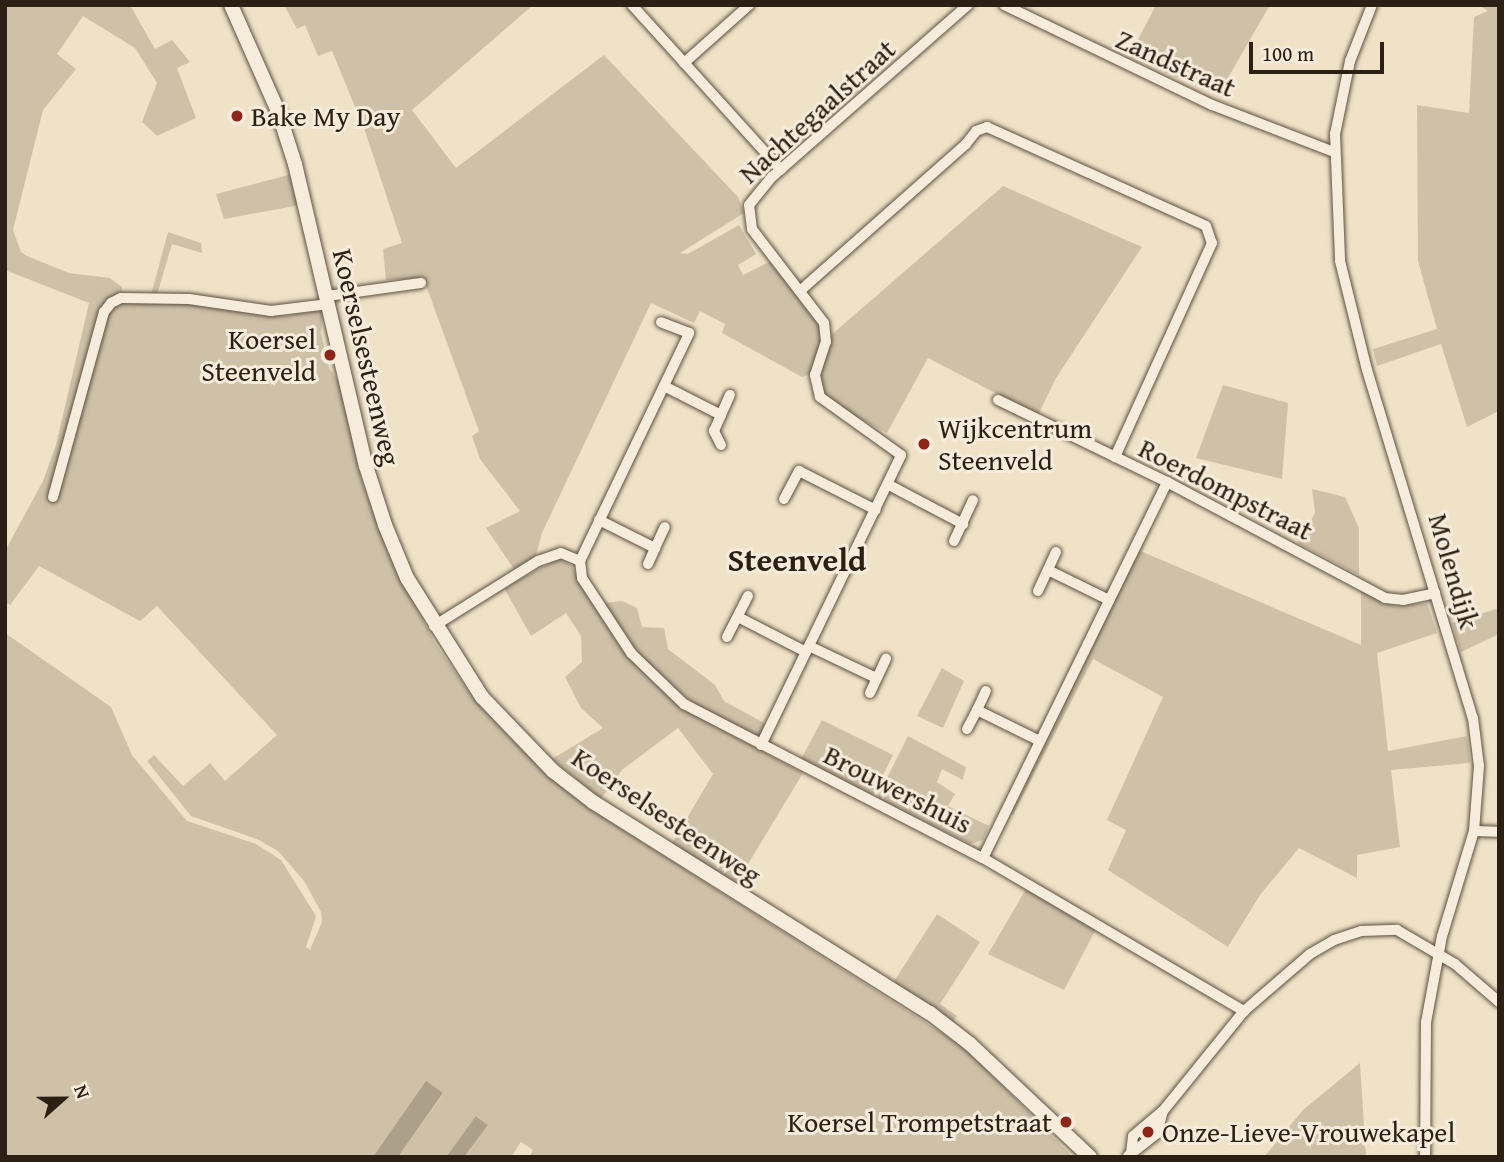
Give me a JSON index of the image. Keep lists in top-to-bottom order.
{
  "streets": {
    "street": [
      "Zandstraat",
      "Nachtegaalstraat",
      "Koerselsesteenweg",
      "Roerdompstraat",
      "Molendijk",
      "Brouwershuis"
    ]
  },
  "crossings": [
    ["Zandstraat", "Molendijk"],
    ["Roerdompstraat", "Molendijk"]
  ],
  "districts": ["Steenveld"],
  "places": [
    "Bake My Day",
    "Koersel Steenveld",
    "Wijkcentrum Steenveld",
    "Koersel Trompetstraat",
    "Onze-Lieve-Vrouwekapel"
  ],
  "scale_bar": "100 m",
  "north": "right"
}
